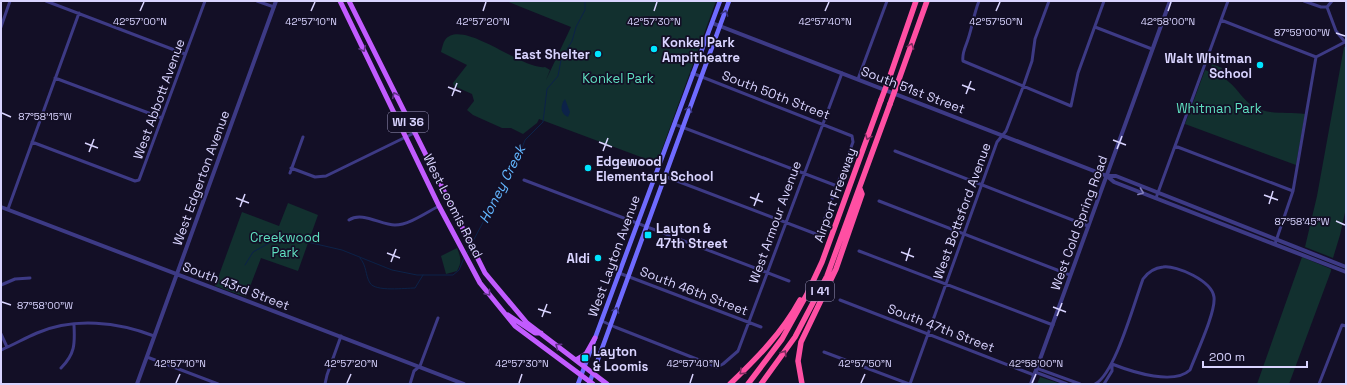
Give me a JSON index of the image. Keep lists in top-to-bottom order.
{
  "streets": {
    "highway": ["Airport Freeway", "I 41"],
    "main road": ["WI 36", "West Loomis Road", "West Layton Avenue"],
    "street": [
      "South 51st Street",
      "South 50th Street",
      "West Abbott Avenue",
      "West Edgerton Avenue",
      "West Bottsford Avenue",
      "West Armour Avenue",
      "West Cold Spring Road",
      "South 43rd Street",
      "South 46th Street",
      "South 47th Street"
    ]
  },
  "crossings": [
    ["South 51st Street", "West Bottsford Avenue"],
    ["South 51st Street", "West Armour Avenue"],
    ["South 51st Street", "West Cold Spring Road"],
    ["South 51st Street", "West Layton Avenue"],
    ["South 50th Street", "West Armour Avenue"],
    ["South 50th Street", "West Layton Avenue"],
    ["West Edgerton Avenue", "South 43rd Street"],
    ["West Loomis Road", "West Layton Avenue"],
    ["West Bottsford Avenue", "South 47th Street"],
    ["West Armour Avenue", "West Layton Avenue"],
    ["West Armour Avenue", "South 46th Street"],
    ["West Cold Spring Road", "South 47th Street"],
    ["West Layton Avenue", "South 46th Street"]
  ],
  "water": ["Honey Creek"],
  "parks": ["Konkel Park", "Whitman Park", "Creekwood Park"],
  "places": {
    "other": [
      "Konkel Park Ampitheatre",
      "East Shelter",
      "Walt Whitman School",
      "Edgewood Elementary School",
      "Aldi"
    ],
    "transit": ["Layton & 47th Street", "Layton & Loomis"]
  },
  "scale_bar": "200 m",
  "coordinates": [
    "42°57'40\"N",
    "42°57'50\"N",
    "42°58'00\"N",
    "42°57'00\"N",
    "42°57'10\"N",
    "42°57'20\"N",
    "42°57'30\"N",
    "87°59'00\"W",
    "87°58'15\"W",
    "87°58'45\"W",
    "87°58'00\"W"
  ]
}
